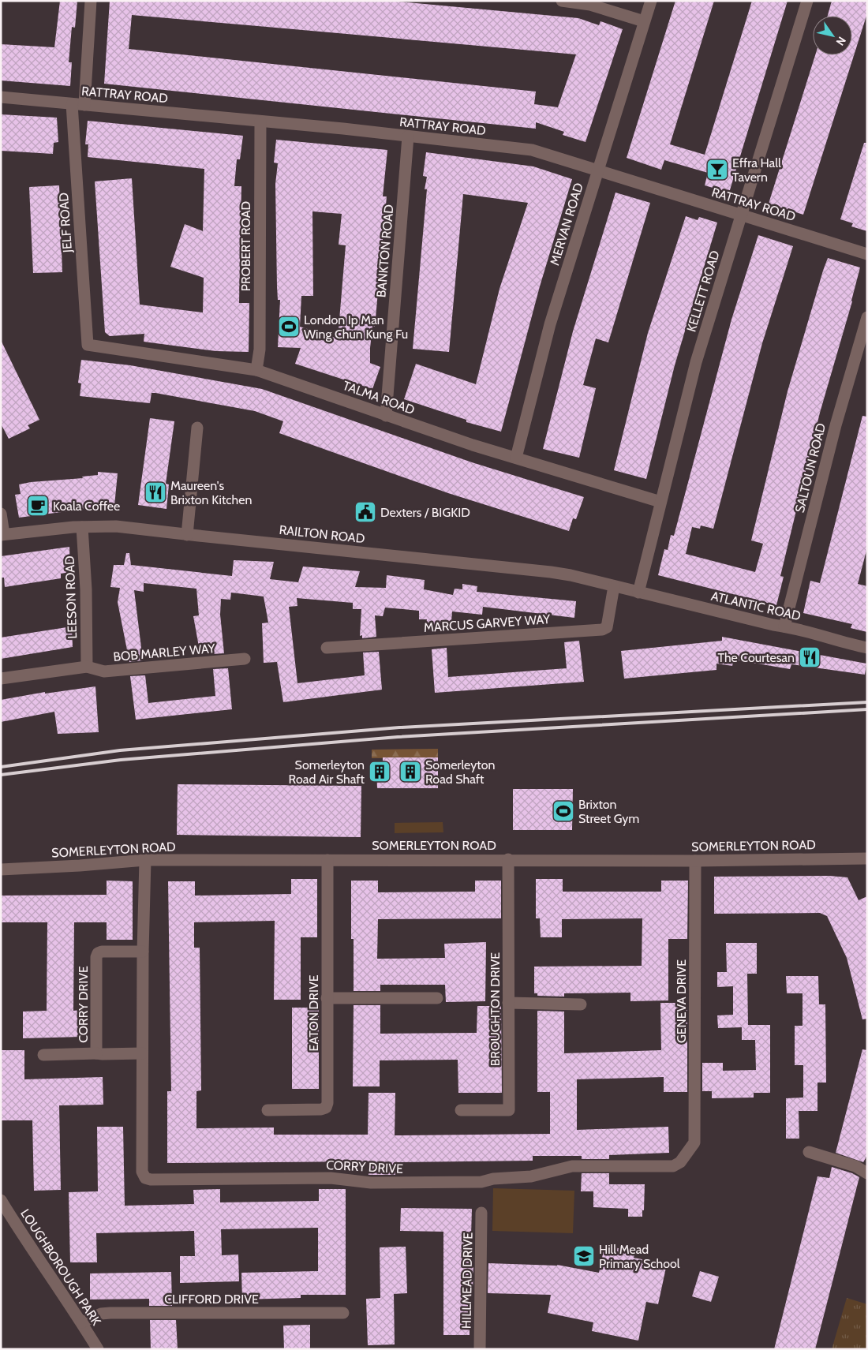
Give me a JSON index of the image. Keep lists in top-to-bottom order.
{
  "streets": {
    "street": [
      "RATTRAY ROAD",
      "JELF ROAD",
      "MERVAN ROAD",
      "PROBERT ROAD",
      "BANKTON ROAD",
      "KELLETT ROAD",
      "TALMA ROAD",
      "SALTOUN ROAD",
      "RAILTON ROAD",
      "LEESON ROAD",
      "ATLANTIC ROAD",
      "MARCUS GARVEY WAY",
      "BOB MARLEY WAY",
      "SOMERLEYTON ROAD",
      "GENEVA DRIVE",
      "CORRY DRIVE",
      "BROUGHTON DRIVE",
      "EATON DRIVE",
      "LOUGHBOROUGH PARK",
      "HILLMEAD DRIVE",
      "CLIFFORD DRIVE"
    ]
  },
  "crossings": [
    ["RATTRAY ROAD", "JELF ROAD"],
    ["RATTRAY ROAD", "MERVAN ROAD"],
    ["RATTRAY ROAD", "PROBERT ROAD"],
    ["RATTRAY ROAD", "BANKTON ROAD"],
    ["RATTRAY ROAD", "KELLETT ROAD"],
    ["JELF ROAD", "TALMA ROAD"],
    ["MERVAN ROAD", "TALMA ROAD"],
    ["PROBERT ROAD", "TALMA ROAD"],
    ["BANKTON ROAD", "TALMA ROAD"],
    ["KELLETT ROAD", "TALMA ROAD"],
    ["KELLETT ROAD", "RAILTON ROAD"],
    ["KELLETT ROAD", "ATLANTIC ROAD"],
    ["SALTOUN ROAD", "ATLANTIC ROAD"],
    ["RAILTON ROAD", "LEESON ROAD"],
    ["RAILTON ROAD", "ATLANTIC ROAD"],
    ["RAILTON ROAD", "MARCUS GARVEY WAY"],
    ["LEESON ROAD", "BOB MARLEY WAY"],
    ["SOMERLEYTON ROAD", "GENEVA DRIVE"],
    ["SOMERLEYTON ROAD", "CORRY DRIVE"],
    ["SOMERLEYTON ROAD", "BROUGHTON DRIVE"],
    ["SOMERLEYTON ROAD", "EATON DRIVE"],
    ["GENEVA DRIVE", "CORRY DRIVE"],
    ["LOUGHBOROUGH PARK", "CLIFFORD DRIVE"]
  ],
  "places": {
    "bar": ["Effra Hall Tavern"],
    "sports": ["London Ip Man Wing Chun Kung Fu", "Brixton Street Gym"],
    "restaurant": ["Maureen's Brixton Kitchen", "The Courtesan"],
    "cafe": ["Koala Coffee"],
    "public building": ["Dexters / BIGKID"],
    "building": ["Somerleyton Road Air Shaft", "Somerleyton Road Shaft"],
    "school or university": ["Hill Mead Primary School"]
  },
  "north": "bottom right"
}
